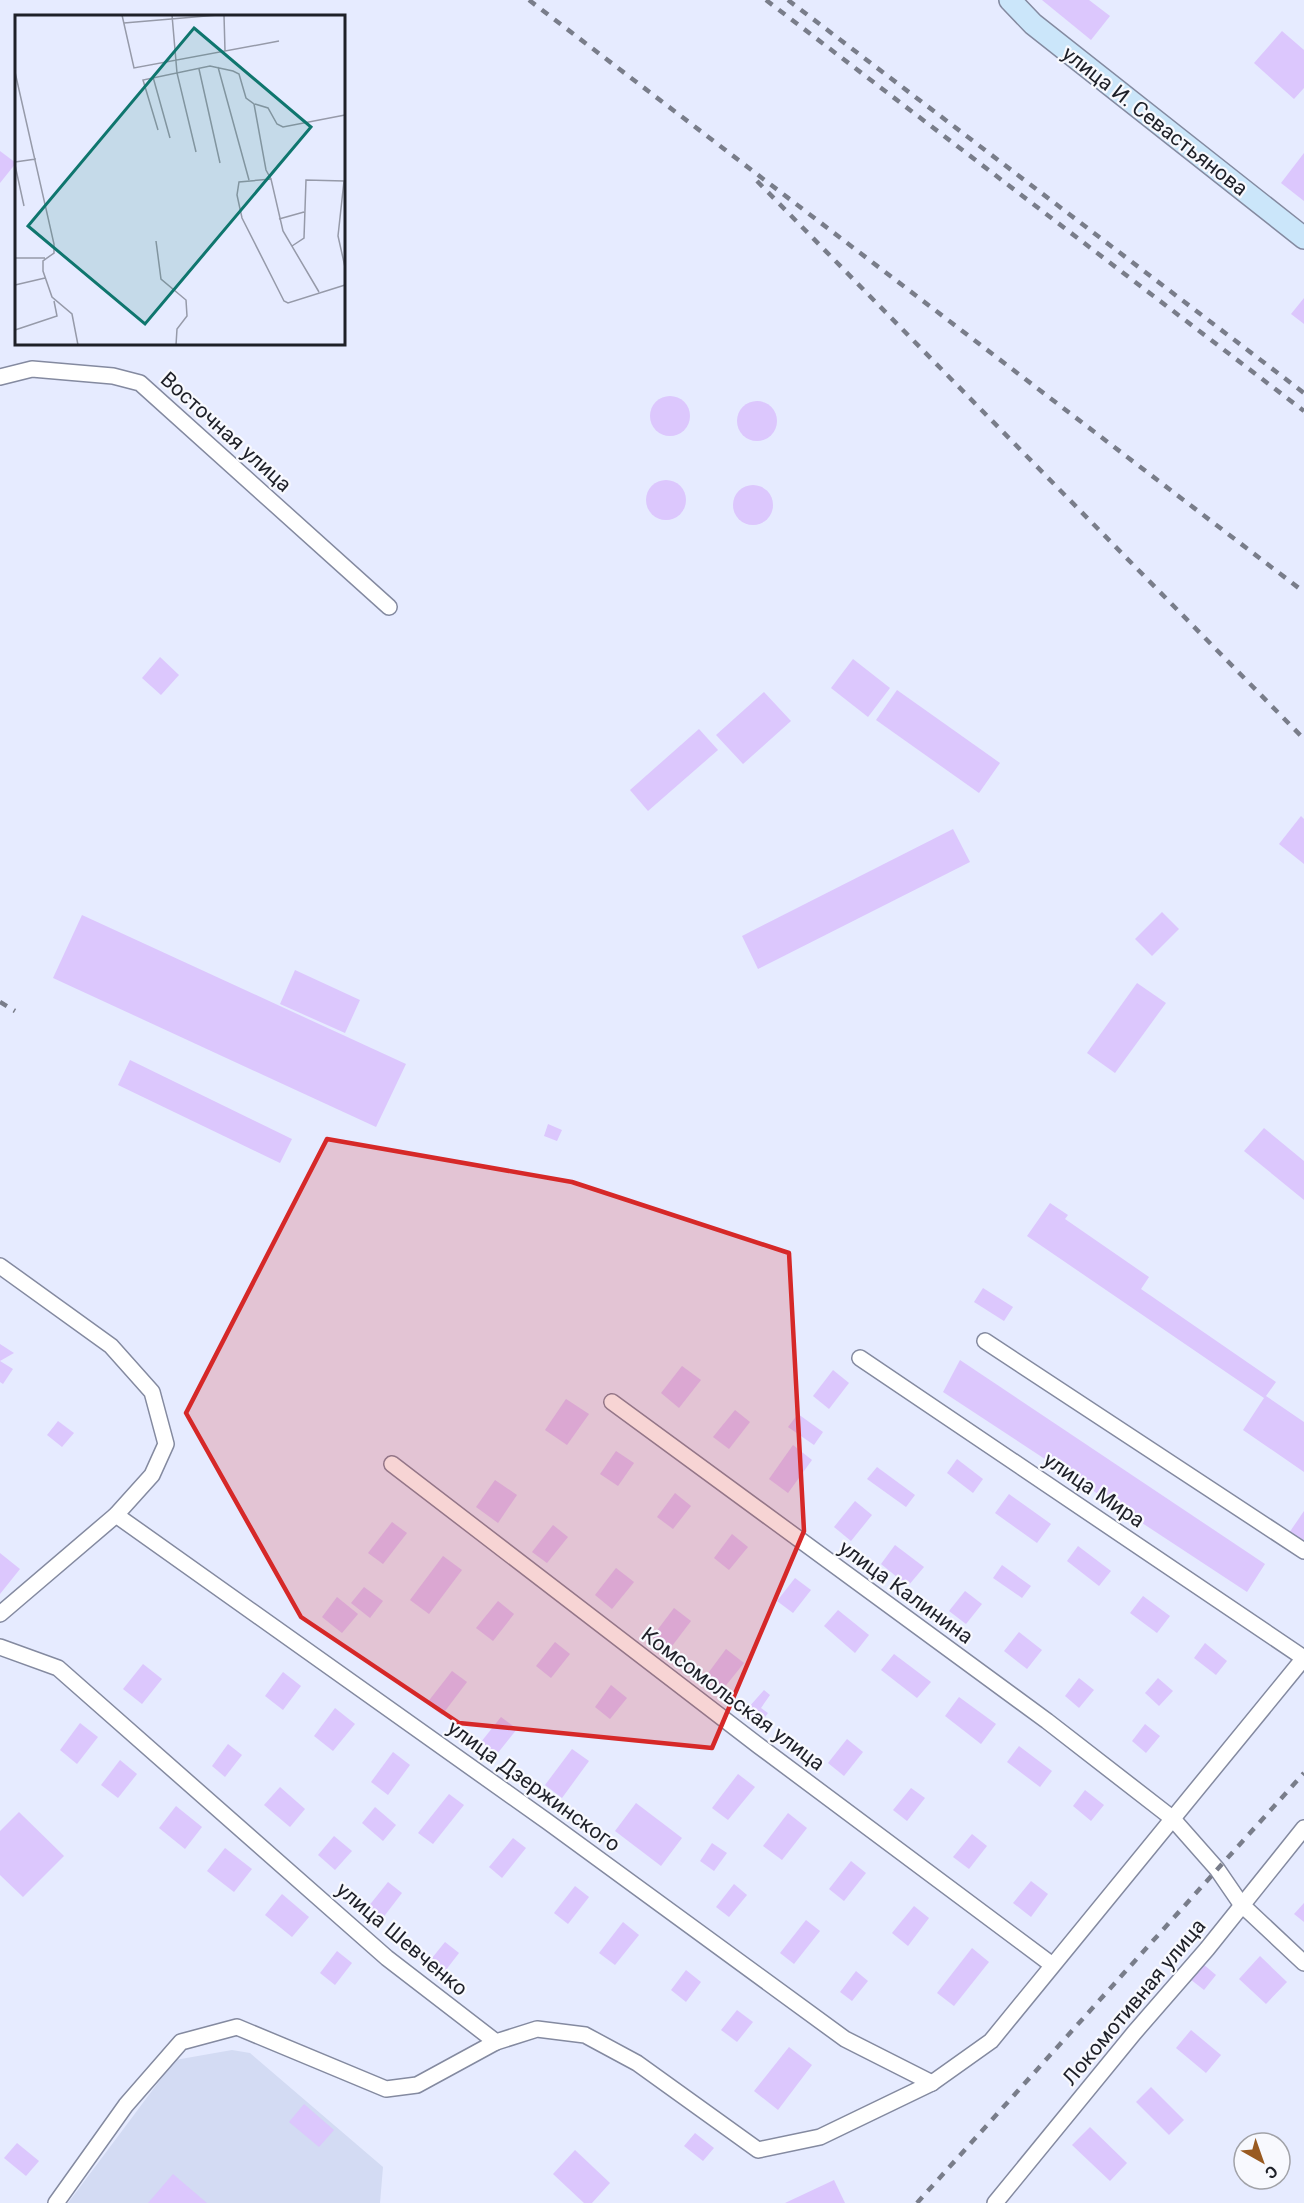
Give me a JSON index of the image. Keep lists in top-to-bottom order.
{
  "streets": {
    "street": [
      "улица И. Севастьянова",
      "Восточная улица",
      "улица Мира",
      "улица Калинина",
      "Комсомольская улица",
      "улица Дзержинского",
      "улица Шевченко",
      "Локомотивная улица"
    ]
  },
  "crossings": [
    ["улица Калинина", "Локомотивная улица"]
  ],
  "north": "bottom right"
}
